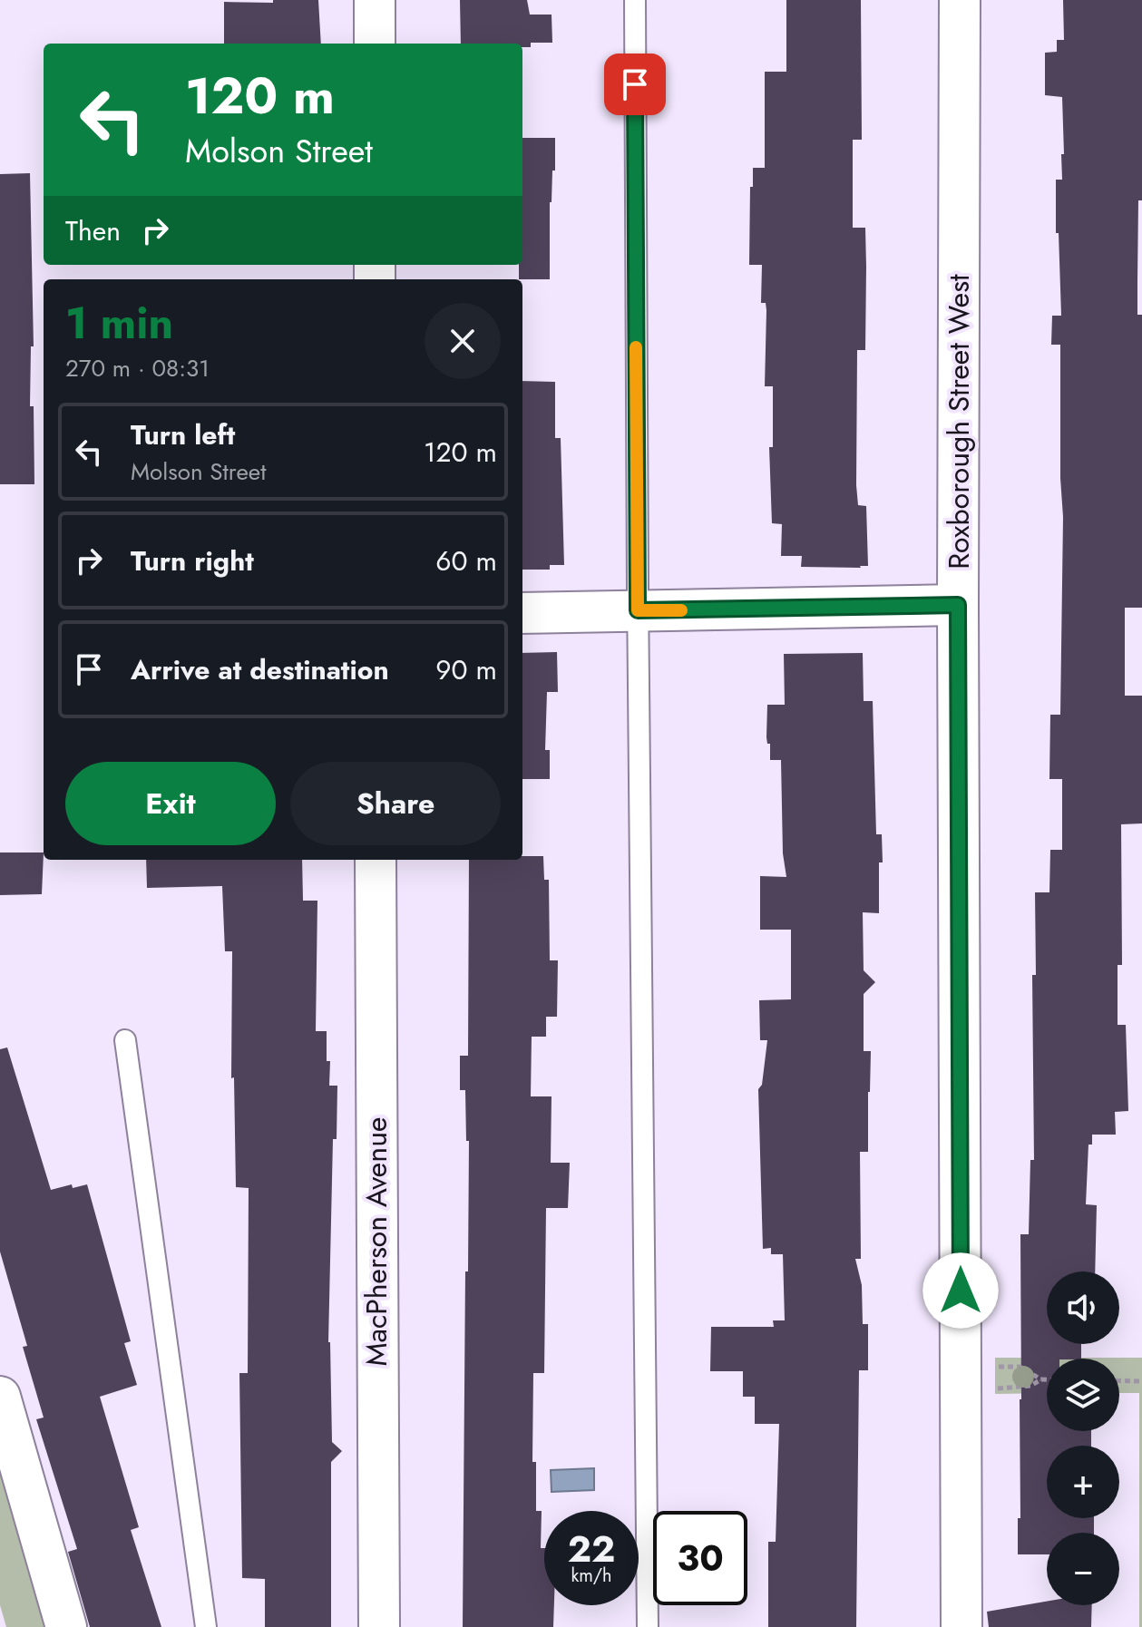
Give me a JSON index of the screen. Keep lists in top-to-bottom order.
{
  "streets": {
    "street": ["Roxborough Street West", "MacPherson Avenue"]
  },
  "page": {
    "turn": ["120 m", "Molson Street"],
    "then": "Then",
    "heading": ["1 min", "270 m · 08:31"],
    "list": [
      {
        "name": "Turn left",
        "note": "Molson Street",
        "value": "120 m"
      },
      {
        "name": "Turn right",
        "value": "60 m"
      },
      {
        "name": "Arrive at destination",
        "value": "90 m"
      }
    ],
    "buttons": ["Exit", "Share"],
    "map_buttons": ["+", "−"],
    "speed": "22 km/h",
    "limit": "30"
  }
}
